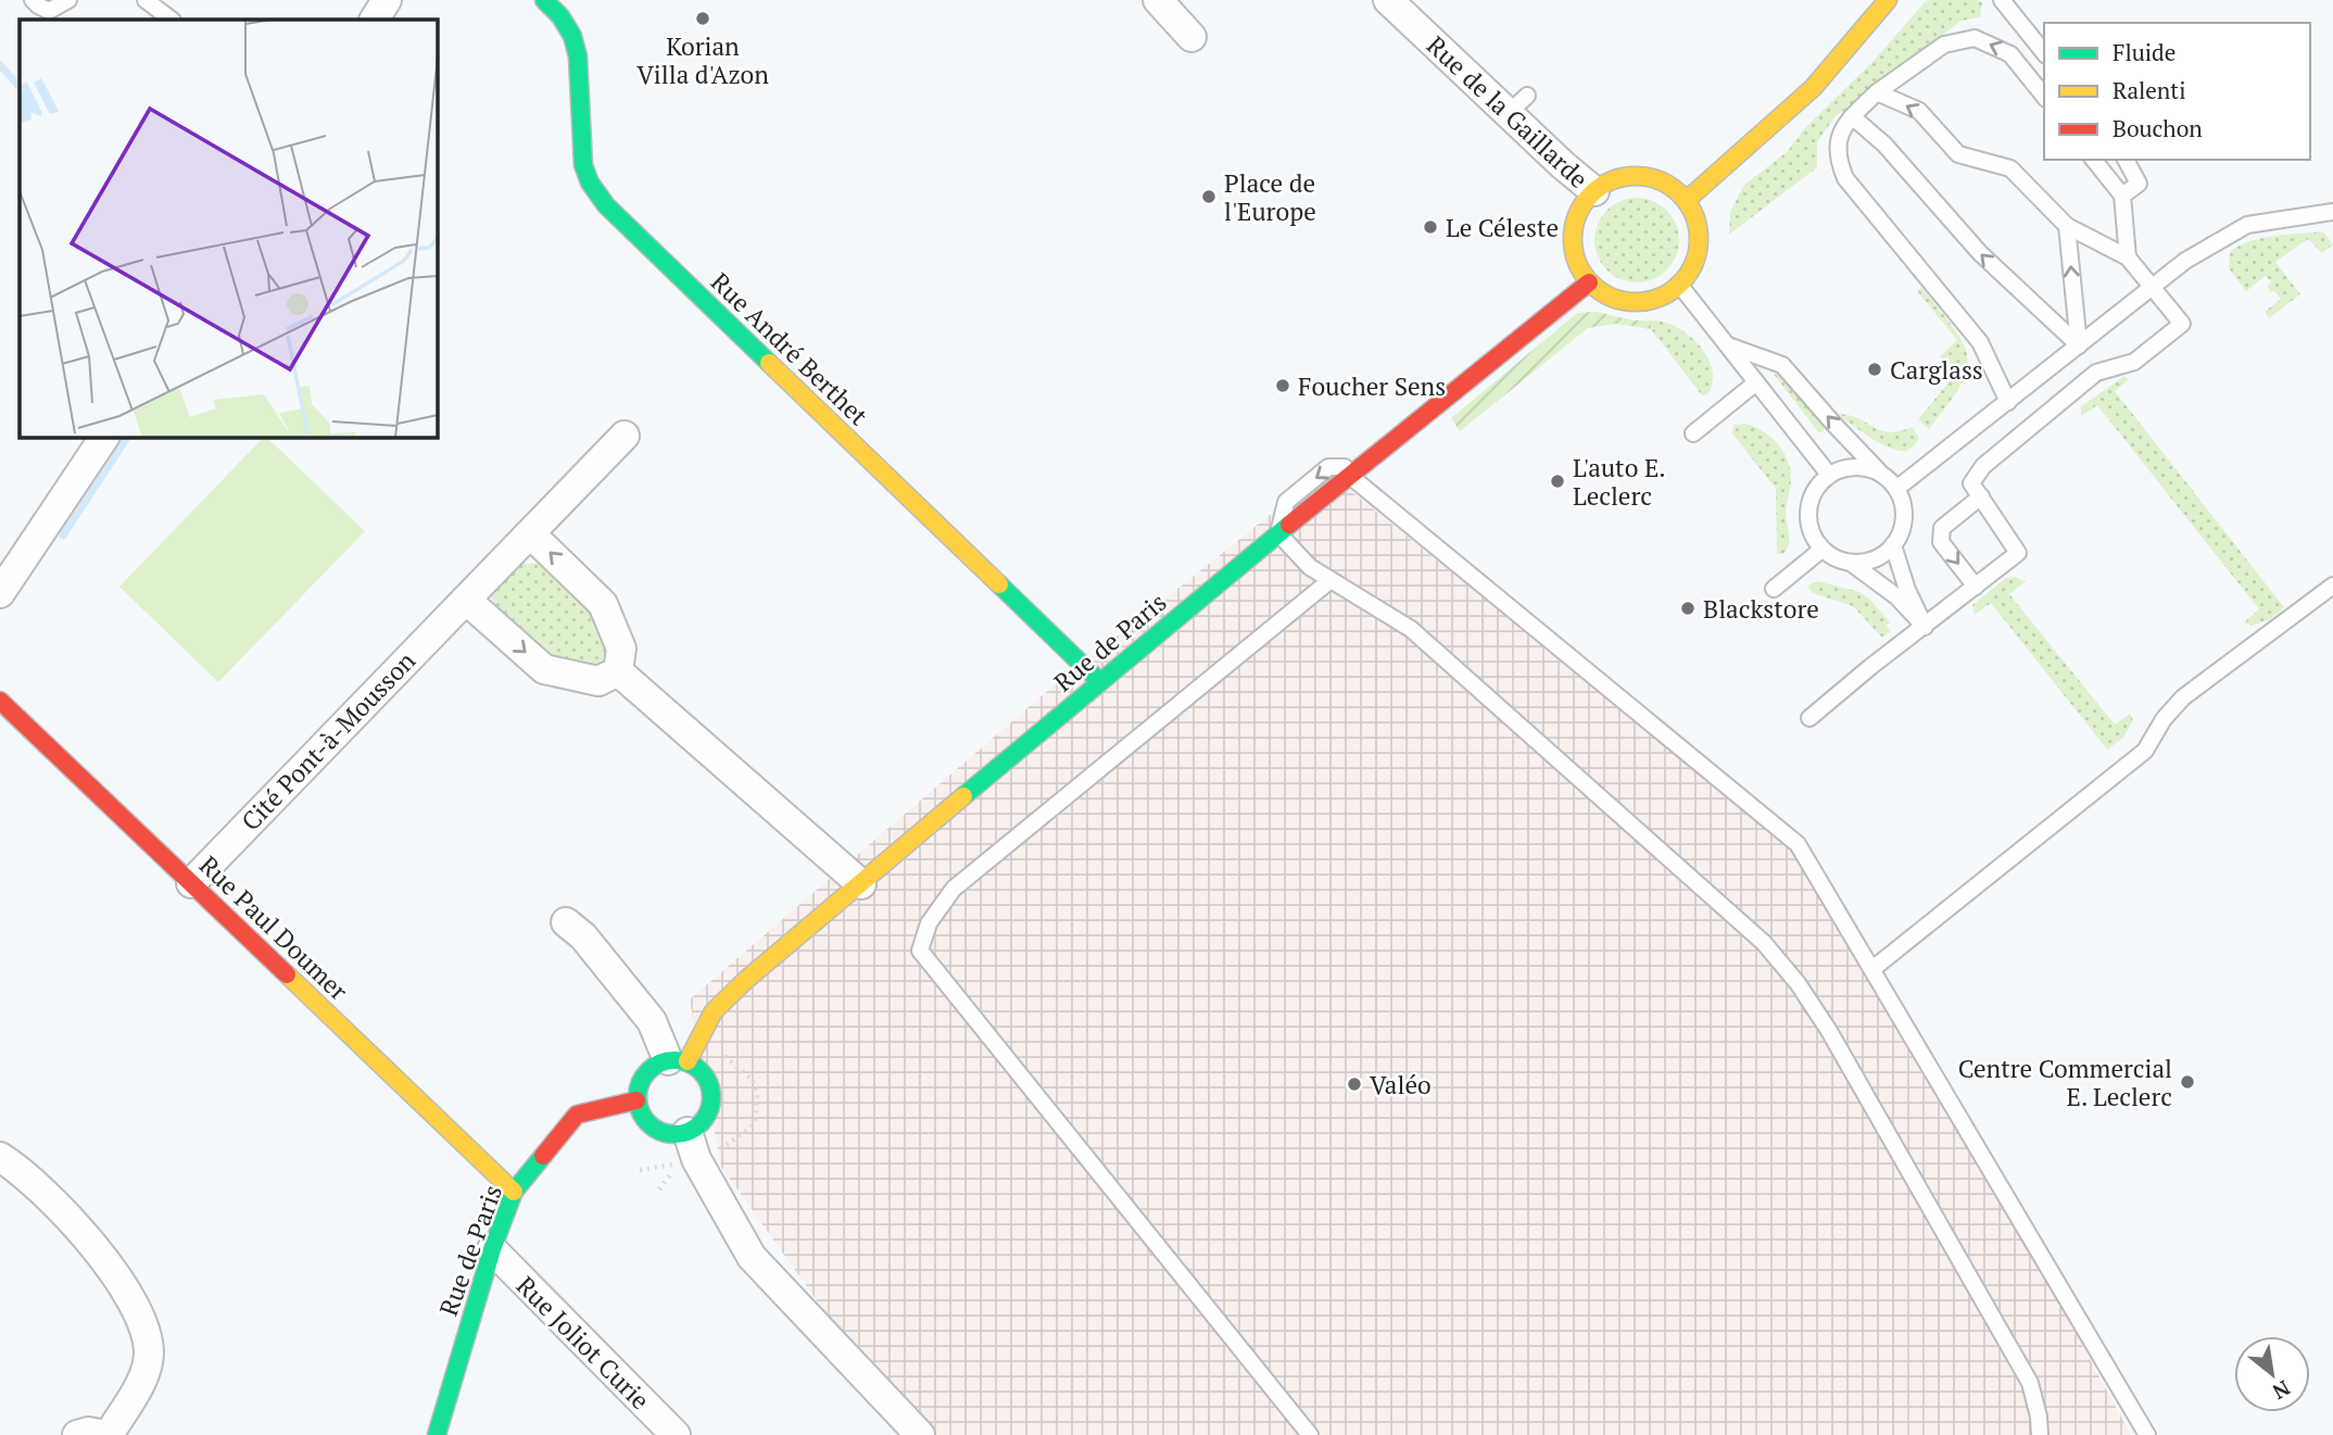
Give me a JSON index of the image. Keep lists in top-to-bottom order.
{
  "streets": {
    "street": [
      "Rue de la Gaillarde",
      "Rue André Berthet",
      "Rue de Paris",
      "Cité Pont-à-Mousson",
      "Rue Paul Doumer",
      "Rue Joliot Curie"
    ]
  },
  "crossings": [
    ["Rue de la Gaillarde", "Rue de Paris"],
    ["Rue André Berthet", "Rue de Paris"],
    ["Rue de Paris", "Rue Paul Doumer"],
    ["Rue de Paris", "Rue Joliot Curie"],
    ["Cité Pont-à-Mousson", "Rue Paul Doumer"]
  ],
  "places": [
    "Korian Villa d'Azon",
    "Place de l'Europe",
    "Le Céleste",
    "Carglass",
    "Foucher Sens",
    "L'auto E. Leclerc",
    "Blackstore",
    "Centre Commercial E. Leclerc",
    "Valéo"
  ],
  "legend": ["Fluide", "Ralenti", "Bouchon"],
  "north": "bottom right"
}
